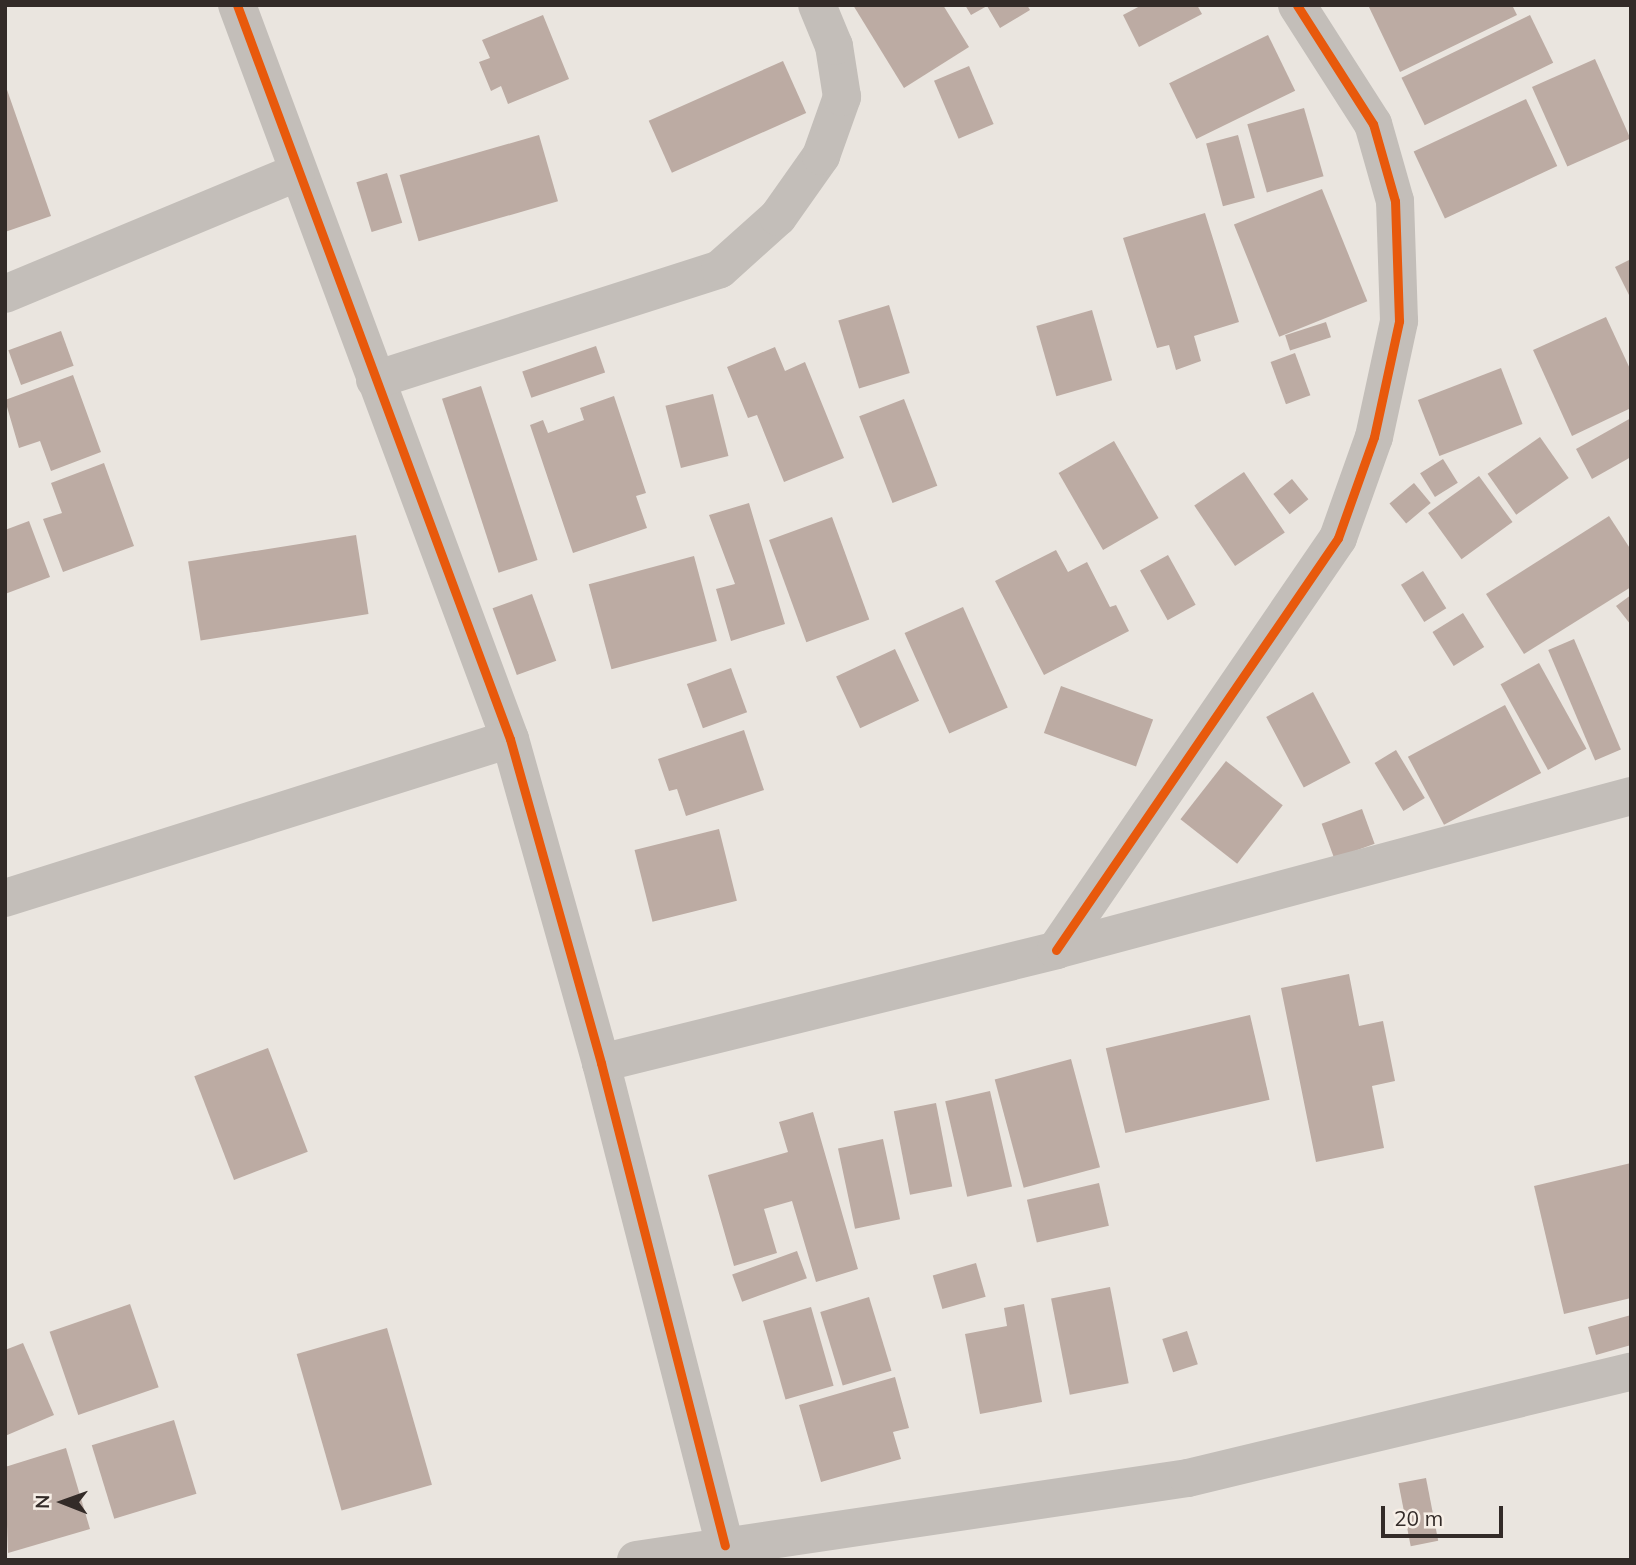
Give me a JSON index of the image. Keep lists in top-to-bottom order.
{
  "scale_bar": "20 m",
  "north": "left"
}
